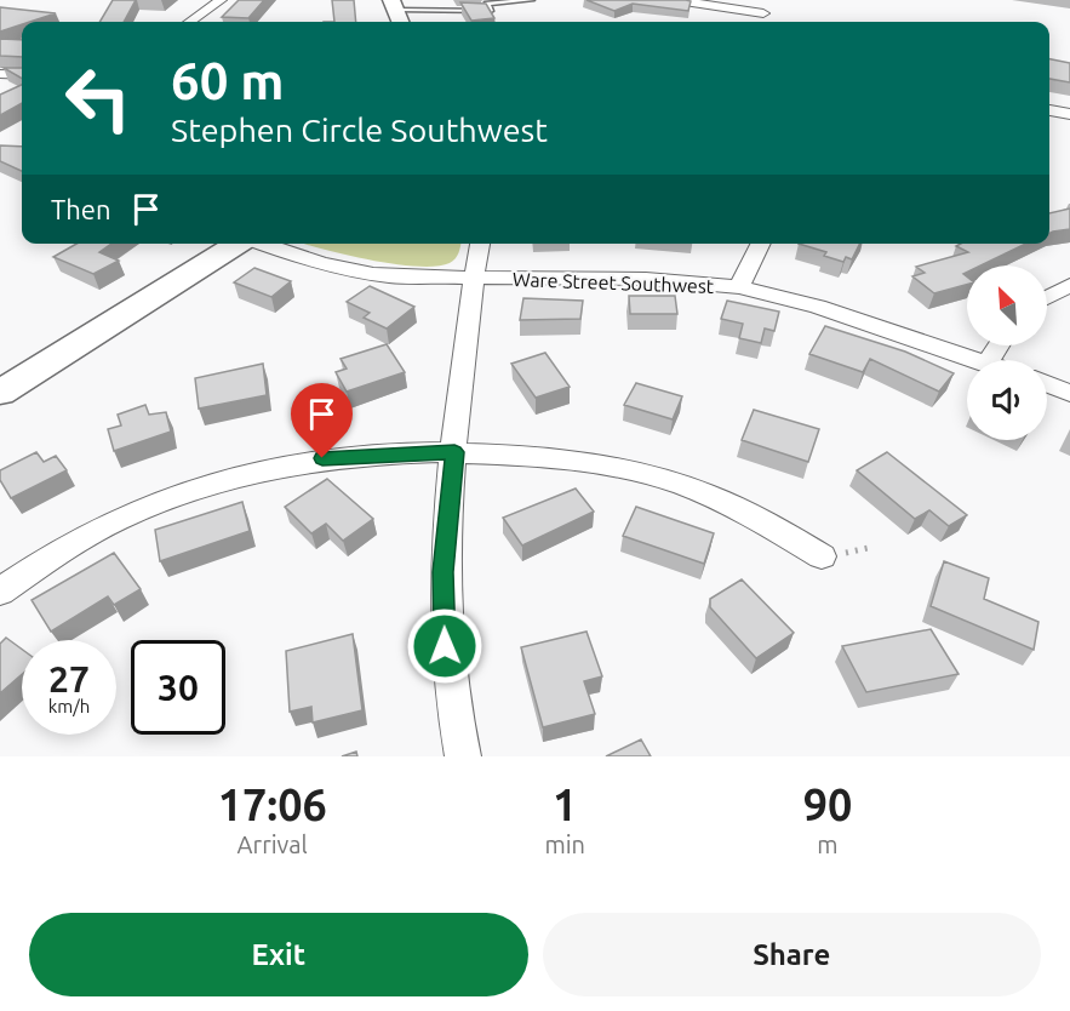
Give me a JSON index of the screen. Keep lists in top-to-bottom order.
{
  "streets": {
    "street": ["Ware Street Southwest"]
  },
  "north": "top left",
  "page": {
    "turn": ["60 m", "Stephen Circle Southwest"],
    "then": "Then",
    "speed": "27 km/h",
    "limit": "30",
    "eta": [
      "17:06",
      "Arrival",
      "1",
      "min",
      "90",
      "m"
    ],
    "buttons": ["Exit", "Share"]
  }
}
